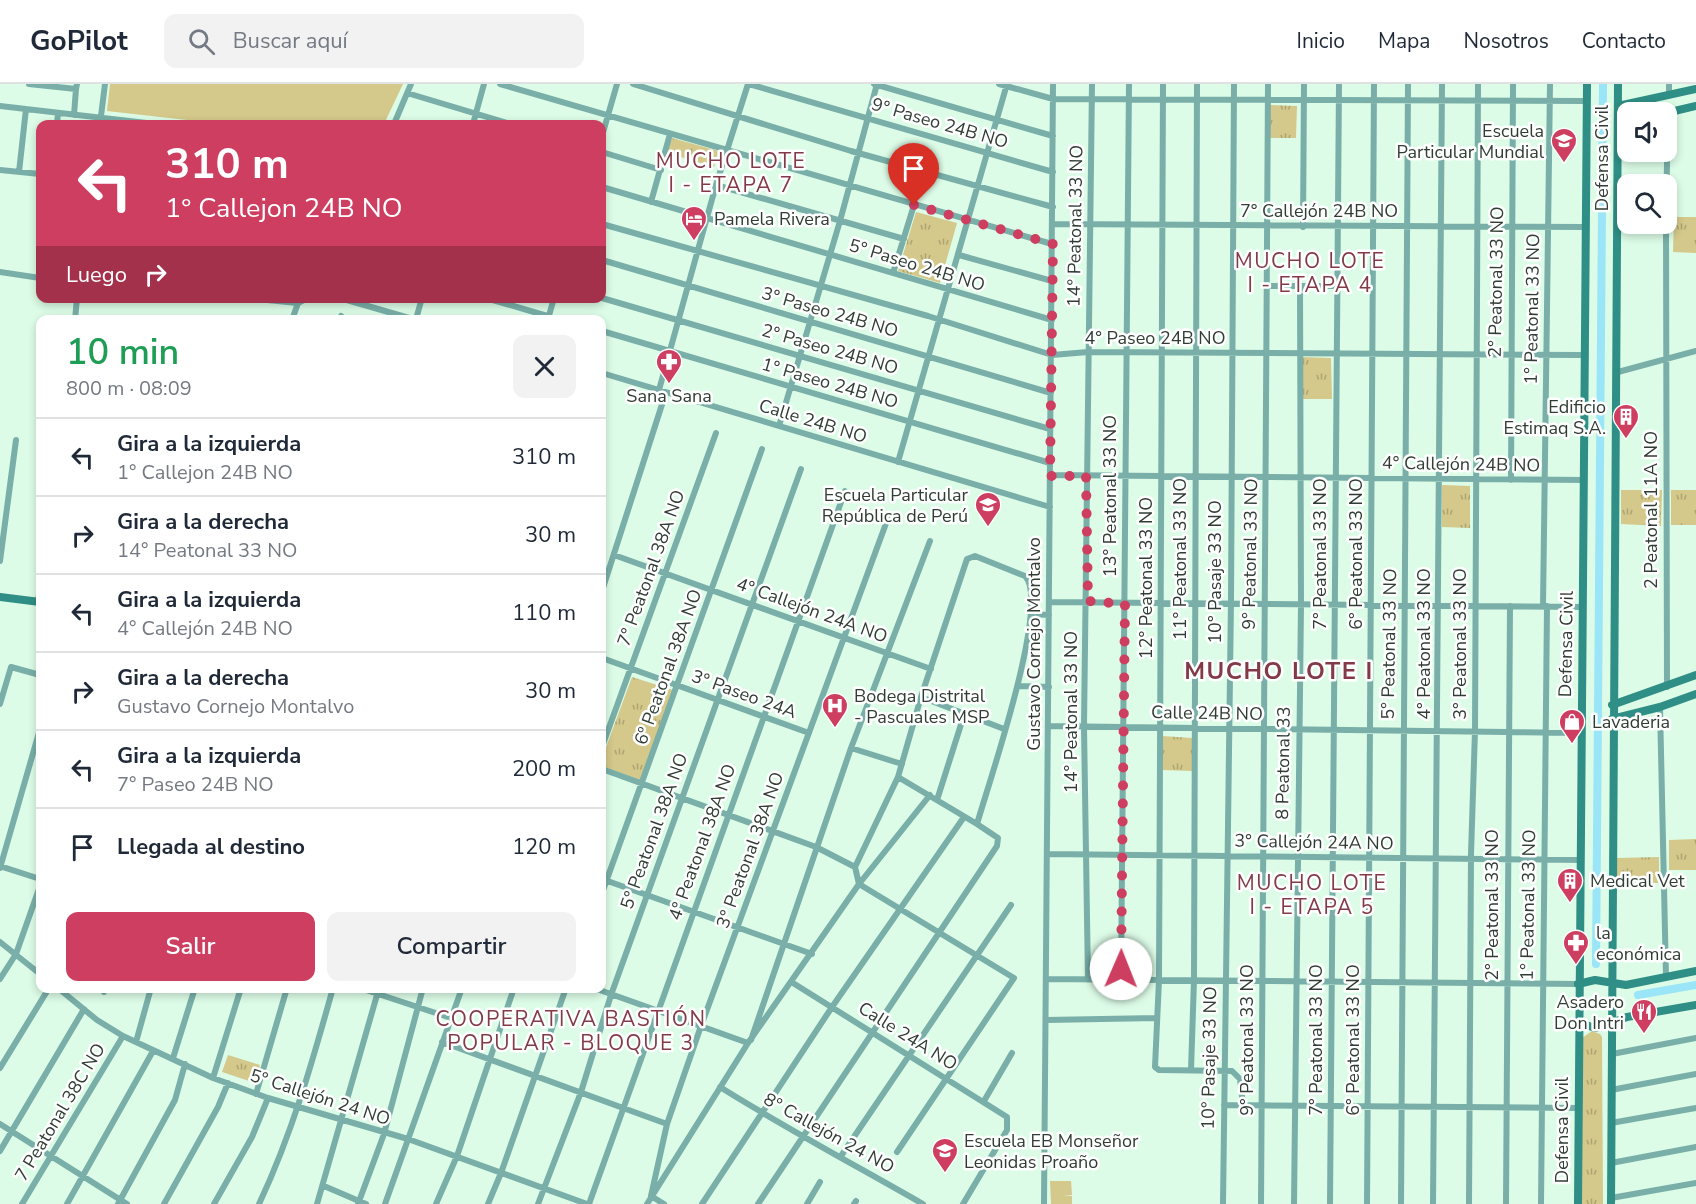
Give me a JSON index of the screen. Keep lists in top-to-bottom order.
{
  "streets": {
    "street": [
      "9° Paseo 24B NO",
      "Defensa Civil",
      "7° Callejón 24B NO",
      "14° Peatonal 33 NO",
      "5° Paseo 24B NO",
      "2° Peatonal 33 NO",
      "1° Peatonal 33 NO",
      "3° Paseo 24B NO",
      "4° Paseo 24B NO",
      "2° Paseo 24B NO",
      "1° Paseo 24B NO",
      "Calle 24B NO",
      "4° Callejón 24B NO",
      "13° Peatonal 33 NO",
      "2 Peatonal 11A NO",
      "9° Peatonal 33 NO",
      "7° Peatonal 33 NO",
      "6° Peatonal 33 NO",
      "11° Peatonal 33 NO",
      "7° Peatonal 38A NO",
      "10° Pasaje 33 NO",
      "12° Peatonal 33 NO",
      "4° Callejón 24A NO",
      "Gustavo Cornejo Montalvo",
      "5° Peatonal 33 NO",
      "4° Peatonal 33 NO",
      "3° Peatonal 33 NO",
      "6º Peatonal 38A NO",
      "3° Paseo 24A",
      "8 Peatonal 33",
      "5° Peatonal 38A NO",
      "4° Peatonal 38A NO",
      "3° Callejón 24A NO",
      "3° Peatonal 38A NO",
      "Calle 24A NO",
      "5° Callejón 24 NO",
      "7 Peatonal 38C NO",
      "8° Callejón 24 NO"
    ]
  },
  "crossings": [
    ["9° Paseo 24B NO", "Gustavo Cornejo Montalvo"],
    ["Defensa Civil", "7° Callejón 24B NO"],
    ["Defensa Civil", "4° Paseo 24B NO"],
    ["Defensa Civil", "Calle 24B NO"],
    ["Defensa Civil", "4° Callejón 24B NO"],
    ["Defensa Civil", "3° Callejón 24A NO"],
    ["7° Callejón 24B NO", "14° Peatonal 33 NO"],
    ["7° Callejón 24B NO", "2° Peatonal 33 NO"],
    ["7° Callejón 24B NO", "1° Peatonal 33 NO"],
    ["7° Callejón 24B NO", "13° Peatonal 33 NO"],
    ["7° Callejón 24B NO", "9° Peatonal 33 NO"],
    ["7° Callejón 24B NO", "7° Peatonal 33 NO"],
    ["7° Callejón 24B NO", "6° Peatonal 33 NO"],
    ["7° Callejón 24B NO", "11° Peatonal 33 NO"],
    ["7° Callejón 24B NO", "10° Pasaje 33 NO"],
    ["7° Callejón 24B NO", "12° Peatonal 33 NO"],
    ["7° Callejón 24B NO", "Gustavo Cornejo Montalvo"],
    ["7° Callejón 24B NO", "5° Peatonal 33 NO"],
    ["7° Callejón 24B NO", "4° Peatonal 33 NO"],
    ["7° Callejón 24B NO", "3° Peatonal 33 NO"],
    ["14° Peatonal 33 NO", "4° Paseo 24B NO"],
    ["14° Peatonal 33 NO", "Calle 24B NO"],
    ["14° Peatonal 33 NO", "4° Callejón 24B NO"],
    ["14° Peatonal 33 NO", "3° Callejón 24A NO"],
    ["5° Paseo 24B NO", "Gustavo Cornejo Montalvo"],
    ["2° Peatonal 33 NO", "4° Paseo 24B NO"],
    ["2° Peatonal 33 NO", "Calle 24B NO"],
    ["2° Peatonal 33 NO", "4° Callejón 24B NO"],
    ["2° Peatonal 33 NO", "3° Callejón 24A NO"],
    ["1° Peatonal 33 NO", "4° Paseo 24B NO"],
    ["1° Peatonal 33 NO", "Calle 24B NO"],
    ["1° Peatonal 33 NO", "4° Callejón 24B NO"],
    ["1° Peatonal 33 NO", "3° Callejón 24A NO"],
    ["3° Paseo 24B NO", "Gustavo Cornejo Montalvo"],
    ["4° Paseo 24B NO", "13° Peatonal 33 NO"],
    ["4° Paseo 24B NO", "9° Peatonal 33 NO"],
    ["4° Paseo 24B NO", "7° Peatonal 33 NO"],
    ["4° Paseo 24B NO", "6° Peatonal 33 NO"],
    ["4° Paseo 24B NO", "11° Peatonal 33 NO"],
    ["4° Paseo 24B NO", "10° Pasaje 33 NO"],
    ["4° Paseo 24B NO", "12° Peatonal 33 NO"],
    ["4° Paseo 24B NO", "Gustavo Cornejo Montalvo"],
    ["4° Paseo 24B NO", "5° Peatonal 33 NO"],
    ["4° Paseo 24B NO", "4° Peatonal 33 NO"],
    ["4° Paseo 24B NO", "3° Peatonal 33 NO"],
    ["4° Paseo 24B NO", "8 Peatonal 33"],
    ["2° Paseo 24B NO", "Gustavo Cornejo Montalvo"],
    ["1° Paseo 24B NO", "Gustavo Cornejo Montalvo"],
    ["Calle 24B NO", "13° Peatonal 33 NO"],
    ["Calle 24B NO", "9° Peatonal 33 NO"],
    ["Calle 24B NO", "7° Peatonal 33 NO"],
    ["Calle 24B NO", "6° Peatonal 33 NO"],
    ["Calle 24B NO", "11° Peatonal 33 NO"],
    ["Calle 24B NO", "10° Pasaje 33 NO"],
    ["Calle 24B NO", "12° Peatonal 33 NO"],
    ["Calle 24B NO", "Gustavo Cornejo Montalvo"],
    ["Calle 24B NO", "5° Peatonal 33 NO"],
    ["Calle 24B NO", "4° Peatonal 33 NO"],
    ["Calle 24B NO", "3° Peatonal 33 NO"],
    ["Calle 24B NO", "8 Peatonal 33"],
    ["4° Callejón 24B NO", "13° Peatonal 33 NO"],
    ["4° Callejón 24B NO", "9° Peatonal 33 NO"],
    ["4° Callejón 24B NO", "7° Peatonal 33 NO"],
    ["4° Callejón 24B NO", "6° Peatonal 33 NO"],
    ["4° Callejón 24B NO", "11° Peatonal 33 NO"],
    ["4° Callejón 24B NO", "10° Pasaje 33 NO"],
    ["4° Callejón 24B NO", "12° Peatonal 33 NO"],
    ["4° Callejón 24B NO", "Gustavo Cornejo Montalvo"],
    ["4° Callejón 24B NO", "5° Peatonal 33 NO"],
    ["4° Callejón 24B NO", "4° Peatonal 33 NO"],
    ["4° Callejón 24B NO", "3° Peatonal 33 NO"],
    ["4° Callejón 24B NO", "8 Peatonal 33"],
    ["13° Peatonal 33 NO", "3° Callejón 24A NO"],
    ["9° Peatonal 33 NO", "3° Callejón 24A NO"],
    ["7° Peatonal 33 NO", "3° Callejón 24A NO"],
    ["6° Peatonal 33 NO", "3° Callejón 24A NO"],
    ["11° Peatonal 33 NO", "12° Peatonal 33 NO"],
    ["11° Peatonal 33 NO", "3° Callejón 24A NO"],
    ["7° Peatonal 38A NO", "4° Callejón 24A NO"],
    ["7° Peatonal 38A NO", "3° Paseo 24A"],
    ["10° Pasaje 33 NO", "3° Callejón 24A NO"],
    ["12° Peatonal 33 NO", "3° Callejón 24A NO"],
    ["4° Callejón 24A NO", "6º Peatonal 38A NO"],
    ["4° Callejón 24A NO", "5° Peatonal 38A NO"],
    ["4° Callejón 24A NO", "4° Peatonal 38A NO"],
    ["4° Callejón 24A NO", "3° Peatonal 38A NO"],
    ["Gustavo Cornejo Montalvo", "3° Callejón 24A NO"],
    ["5° Peatonal 33 NO", "3° Callejón 24A NO"],
    ["4° Peatonal 33 NO", "3° Callejón 24A NO"],
    ["3° Peatonal 33 NO", "3° Callejón 24A NO"],
    ["6º Peatonal 38A NO", "3° Paseo 24A"],
    ["3° Paseo 24A", "5° Peatonal 38A NO"],
    ["3° Paseo 24A", "4° Peatonal 38A NO"],
    ["3° Paseo 24A", "3° Peatonal 38A NO"],
    ["8 Peatonal 33", "3° Callejón 24A NO"],
    ["5° Peatonal 38A NO", "5° Callejón 24 NO"],
    ["4° Peatonal 38A NO", "5° Callejón 24 NO"],
    ["3° Peatonal 38A NO", "Calle 24A NO"],
    ["3° Peatonal 38A NO", "8° Callejón 24 NO"],
    ["5° Callejón 24 NO", "7 Peatonal 38C NO"]
  ],
  "districts": [
    "MUCHO LOTE I - ETAPA 7",
    "MUCHO LOTE I - ETAPA 4",
    "MUCHO LOTE I",
    "MUCHO LOTE I - ETAPA 5",
    "COOPERATIVA BASTIÓN POPULAR - BLOQUE 3"
  ],
  "places": {
    "school or university": ["Escuela Particular Mundial", "Escuela Particular República de Perú", "Escuela EB Monseñor Leonidas Proaño"],
    "hotel": ["Pamela Rivera"],
    "pharmacy": ["Sana Sana", "la económica"],
    "building": ["Edificio Estimaq S.A.", "Medical Vet"],
    "hospital": ["Bodega Distrital - Pascuales MSP"],
    "shop": ["Lavaderia"],
    "restaurant": ["Asadero Don Intri"]
  },
  "page": {
    "header": "GoPilot",
    "search": "Buscar aquí",
    "nav": [
      "Inicio",
      "Mapa",
      "Nosotros",
      "Contacto"
    ],
    "turn": ["310 m", "1° Callejon 24B NO"],
    "then": "Luego",
    "heading": ["10 min", "800 m · 08:09"],
    "list": [
      {
        "name": "Gira a la izquierda",
        "note": "1° Callejon 24B NO",
        "value": "310 m"
      },
      {
        "name": "Gira a la derecha",
        "note": "14° Peatonal 33 NO",
        "value": "30 m"
      },
      {
        "name": "Gira a la izquierda",
        "note": "4° Callejón 24B NO",
        "value": "110 m"
      },
      {
        "name": "Gira a la derecha",
        "note": "Gustavo Cornejo Montalvo",
        "value": "30 m"
      },
      {
        "name": "Gira a la izquierda",
        "note": "7° Paseo 24B NO",
        "value": "200 m"
      },
      {
        "name": "Llegada al destino",
        "value": "120 m"
      }
    ],
    "buttons": ["Salir", "Compartir"]
  }
}
